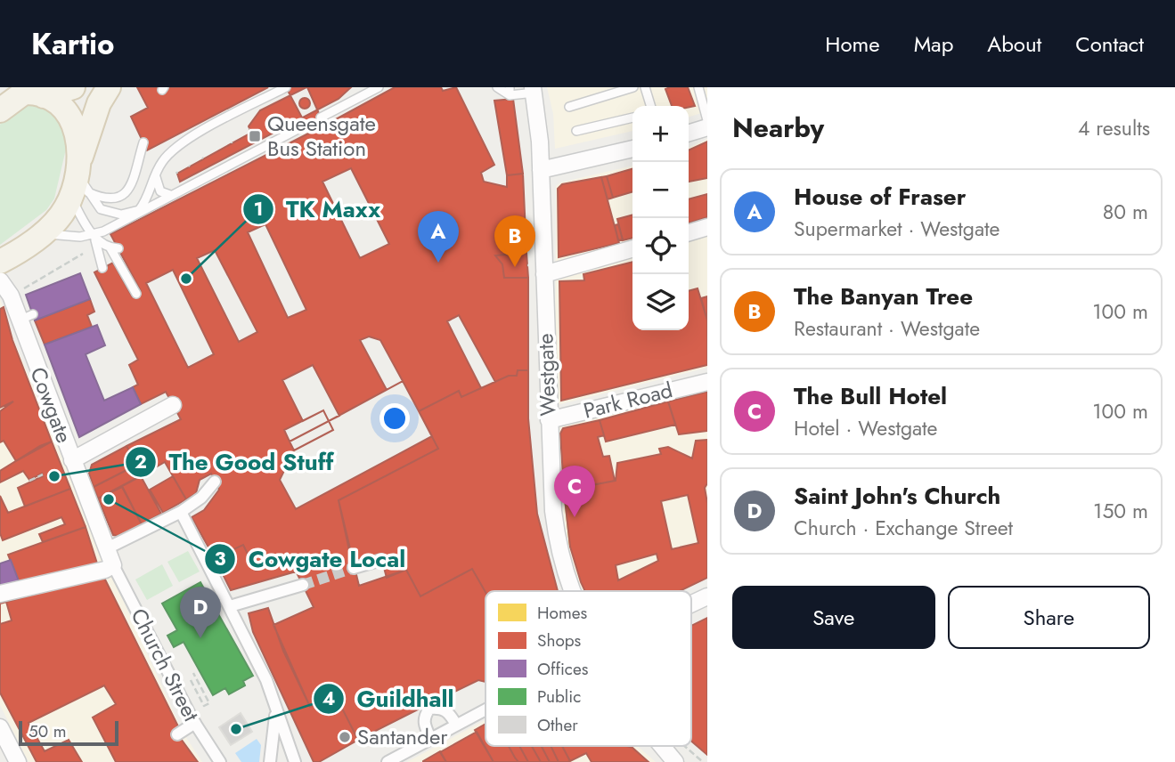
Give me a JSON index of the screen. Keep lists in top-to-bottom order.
{
  "streets": {
    "street": [
      "Westgate",
      "Park Road",
      "Cowgate",
      "Church Street"
    ]
  },
  "crossings": [
    ["Westgate", "Park Road"],
    ["Cowgate", "Church Street"]
  ],
  "places": {
    "transit": ["Queensgate Bus Station"],
    "other": [
      "TK Maxx",
      "The Good Stuff",
      "Cowgate Local",
      "Guildhall",
      "Santander"
    ]
  },
  "legend": [
    "Homes",
    "Shops",
    "Offices",
    "Public",
    "Other"
  ],
  "scale_bar": "50 m",
  "page": {
    "header": "Kartio",
    "nav": [
      "Home",
      "Map",
      "About",
      "Contact"
    ],
    "heading": ["Nearby", "4 results"],
    "map_buttons": ["+", "−"],
    "list": [
      {
        "mark": "A",
        "name": "House of Fraser",
        "note": "Supermarket · Westgate",
        "value": "80 m"
      },
      {
        "mark": "B",
        "name": "The Banyan Tree",
        "note": "Restaurant · Westgate",
        "value": "100 m"
      },
      {
        "mark": "C",
        "name": "The Bull Hotel",
        "note": "Hotel · Westgate",
        "value": "100 m"
      },
      {
        "mark": "D",
        "name": "Saint John's Church",
        "note": "Church · Exchange Street",
        "value": "150 m"
      }
    ],
    "pins": [
      "A",
      "B",
      "C",
      "D"
    ],
    "buttons": ["Save", "Share"],
    "scale": "50 m"
  }
}
